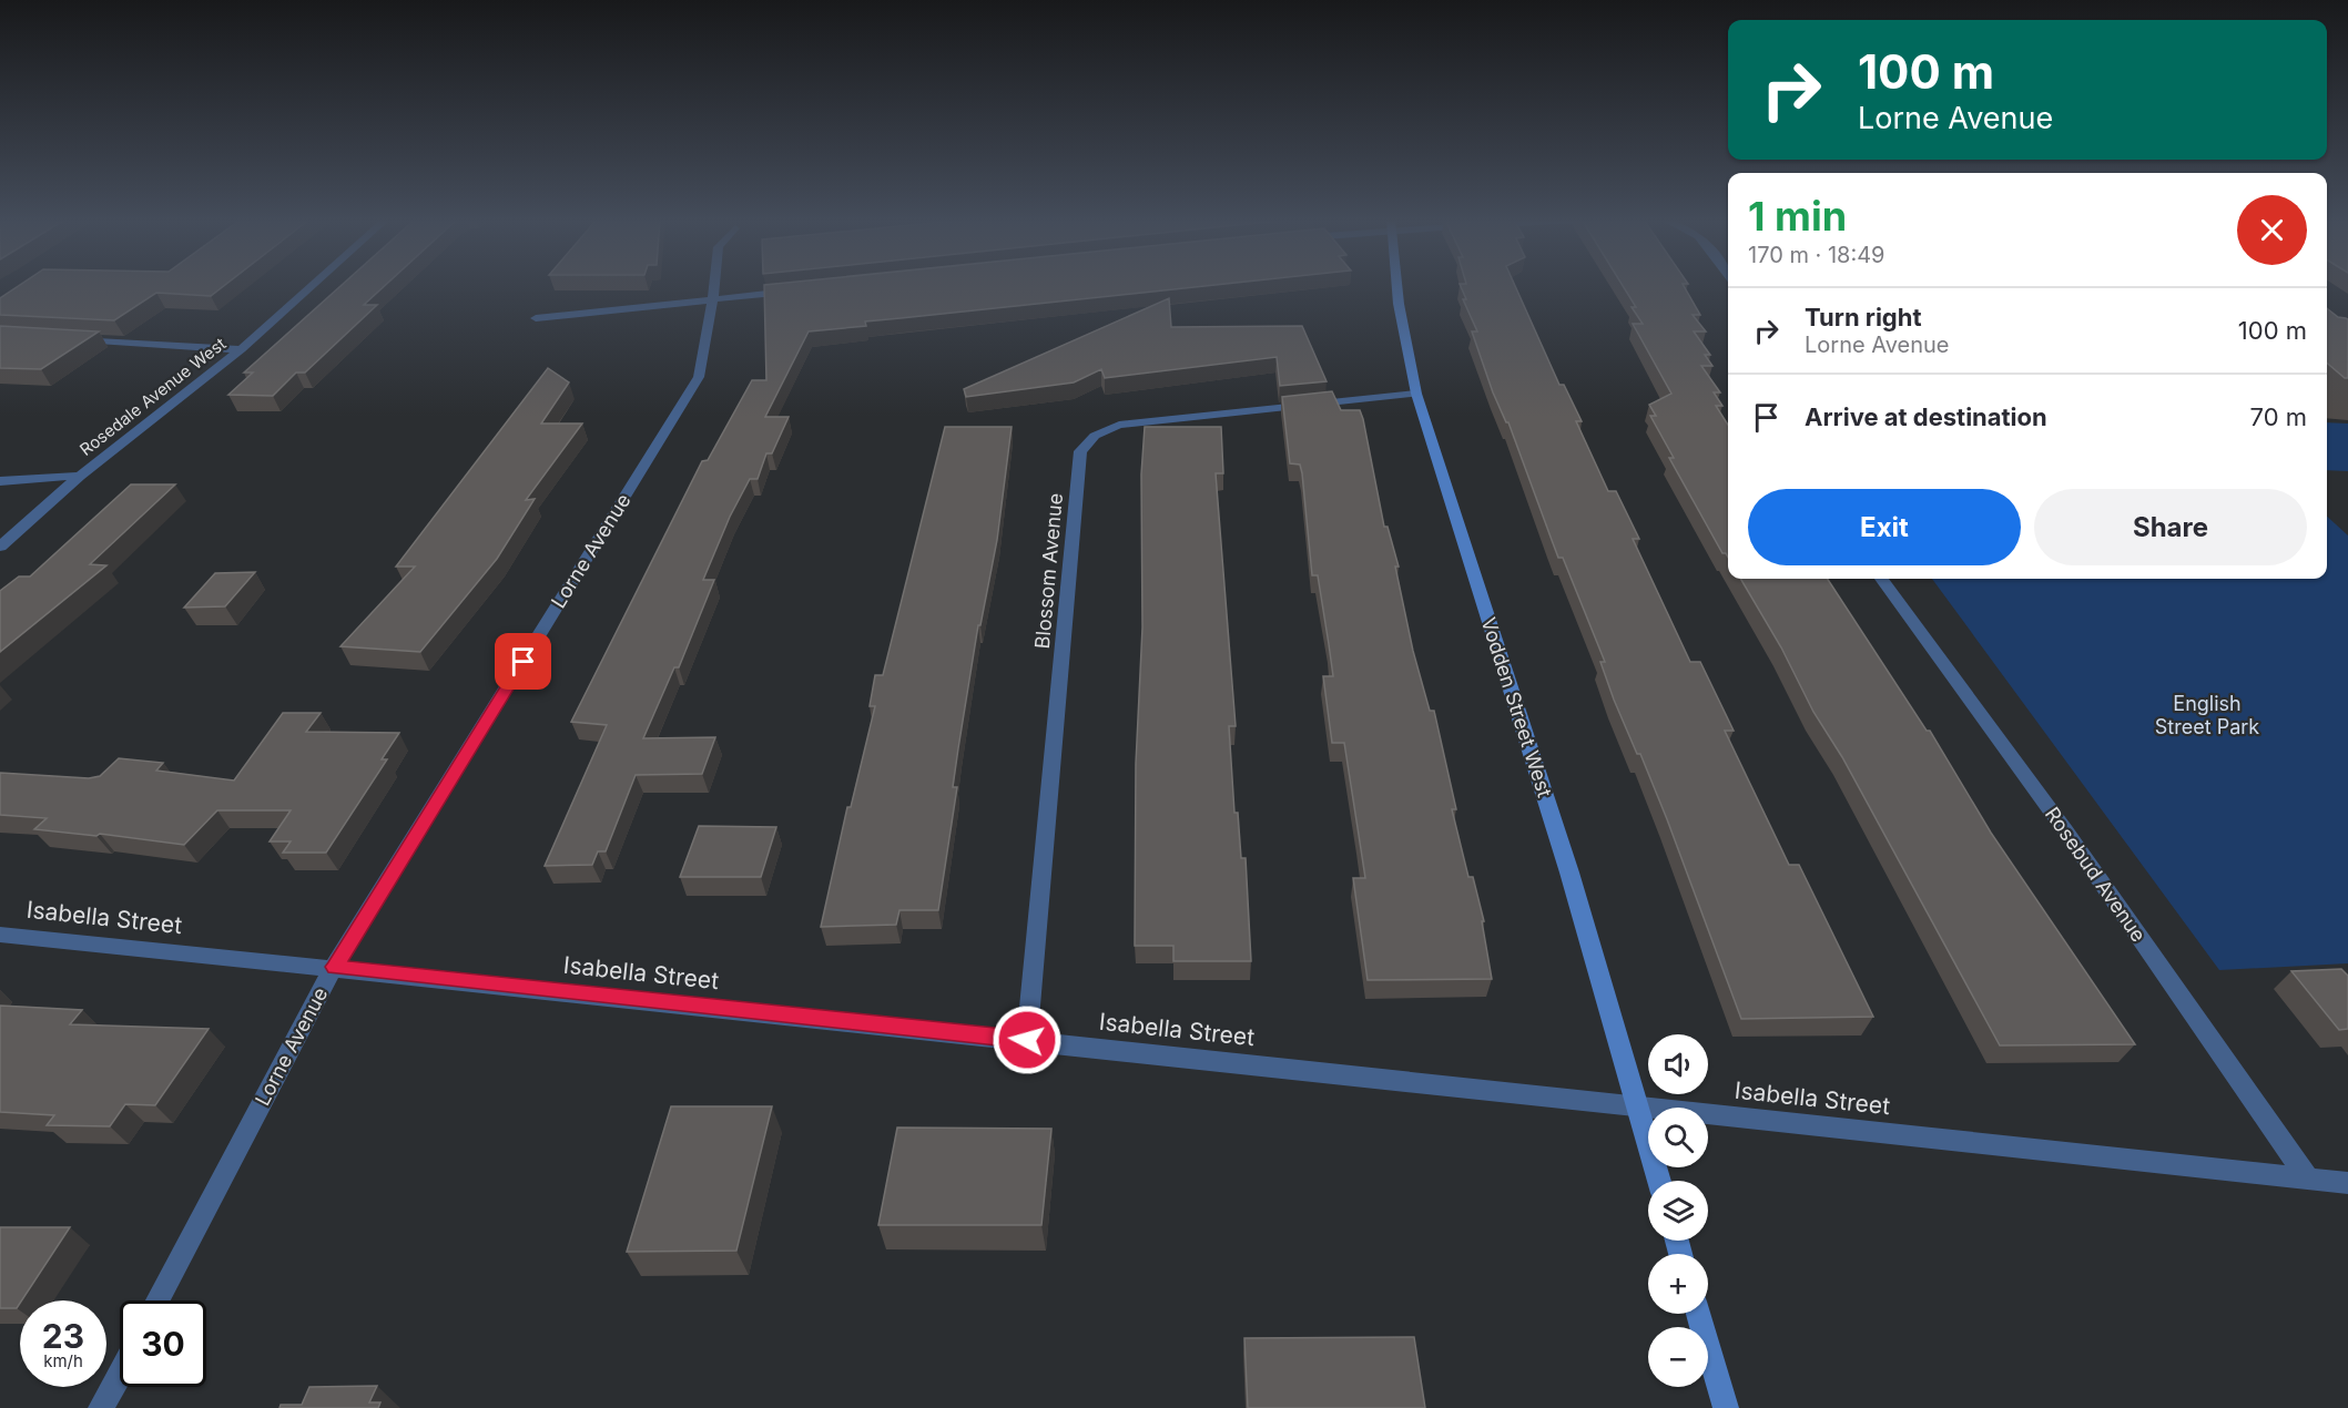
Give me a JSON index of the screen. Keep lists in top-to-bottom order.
{
  "streets": {
    "street": [
      "Rosedale Avenue West",
      "Lorne Avenue",
      "Blossom Avenue",
      "Vodden Street West",
      "Rosebud Avenue",
      "Isabella Street"
    ]
  },
  "crossings": [
    ["Lorne Avenue", "Isabella Street"],
    ["Blossom Avenue", "Vodden Street West"],
    ["Blossom Avenue", "Isabella Street"],
    ["Vodden Street West", "Isabella Street"],
    ["Rosebud Avenue", "Isabella Street"]
  ],
  "parks": ["English Street Park"],
  "page": {
    "turn": ["100 m", "Lorne Avenue"],
    "heading": ["1 min", "170 m · 18:49"],
    "list": [
      {
        "name": "Turn right",
        "note": "Lorne Avenue",
        "value": "100 m"
      },
      {
        "name": "Arrive at destination",
        "value": "70 m"
      }
    ],
    "buttons": ["Exit", "Share"],
    "map_buttons": ["+", "−"],
    "speed": "23 km/h",
    "limit": "30"
  }
}
